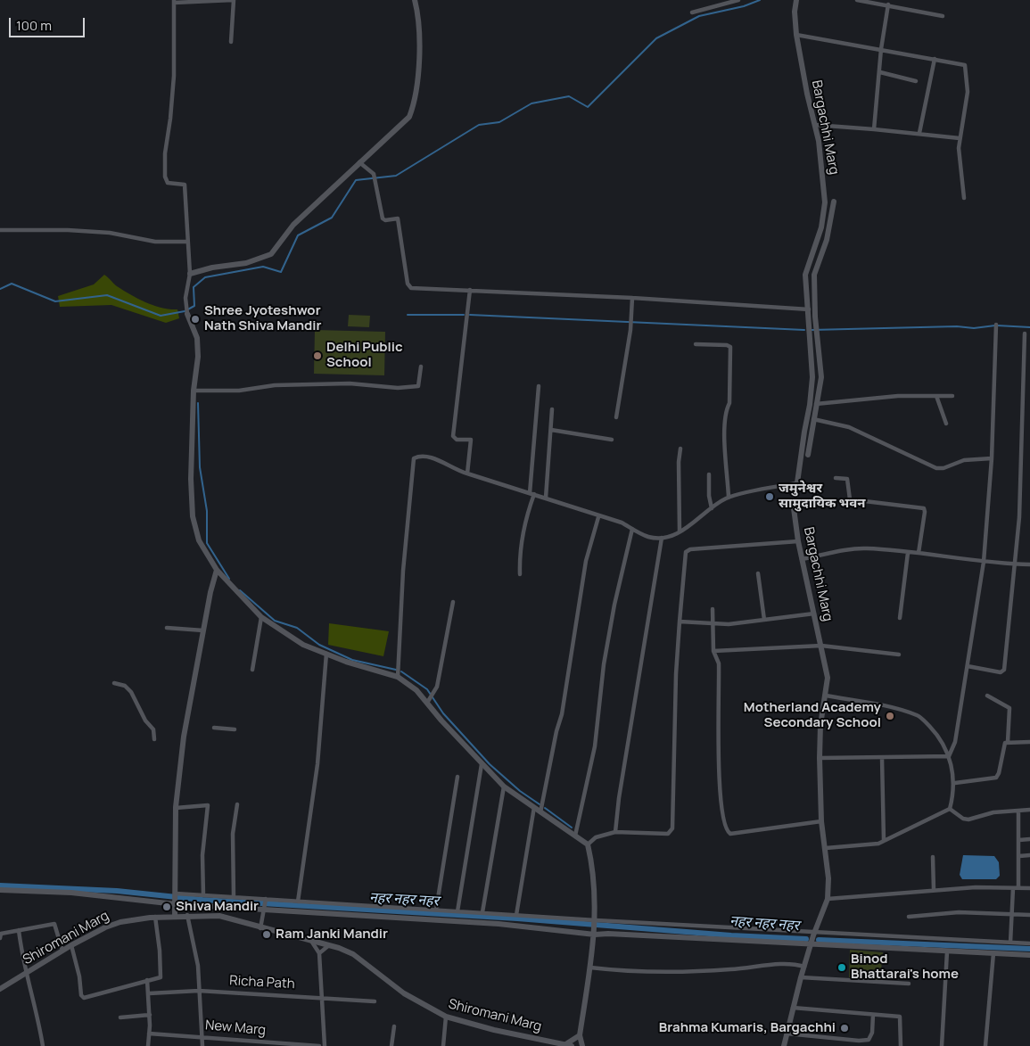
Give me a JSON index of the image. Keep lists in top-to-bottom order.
{
  "streets": {
    "street": [
      "Bargachhi Marg",
      "Shiromani Marg",
      "Richa Path",
      "New Marg"
    ]
  },
  "water": ["नहर नहर नहर"],
  "places": [
    "Shree Jyoteshwor Nath Shiva Mandir",
    "Delhi Public School",
    "जमुनेश्वर सामुदायिक भवन",
    "Motherland Academy Secondary School",
    "Shiva Mandir",
    "Ram Janki Mandir",
    "Binod Bhattarai's home",
    "Brahma Kumaris, Bargachhi"
  ],
  "scale_bar": "100 m"
}
